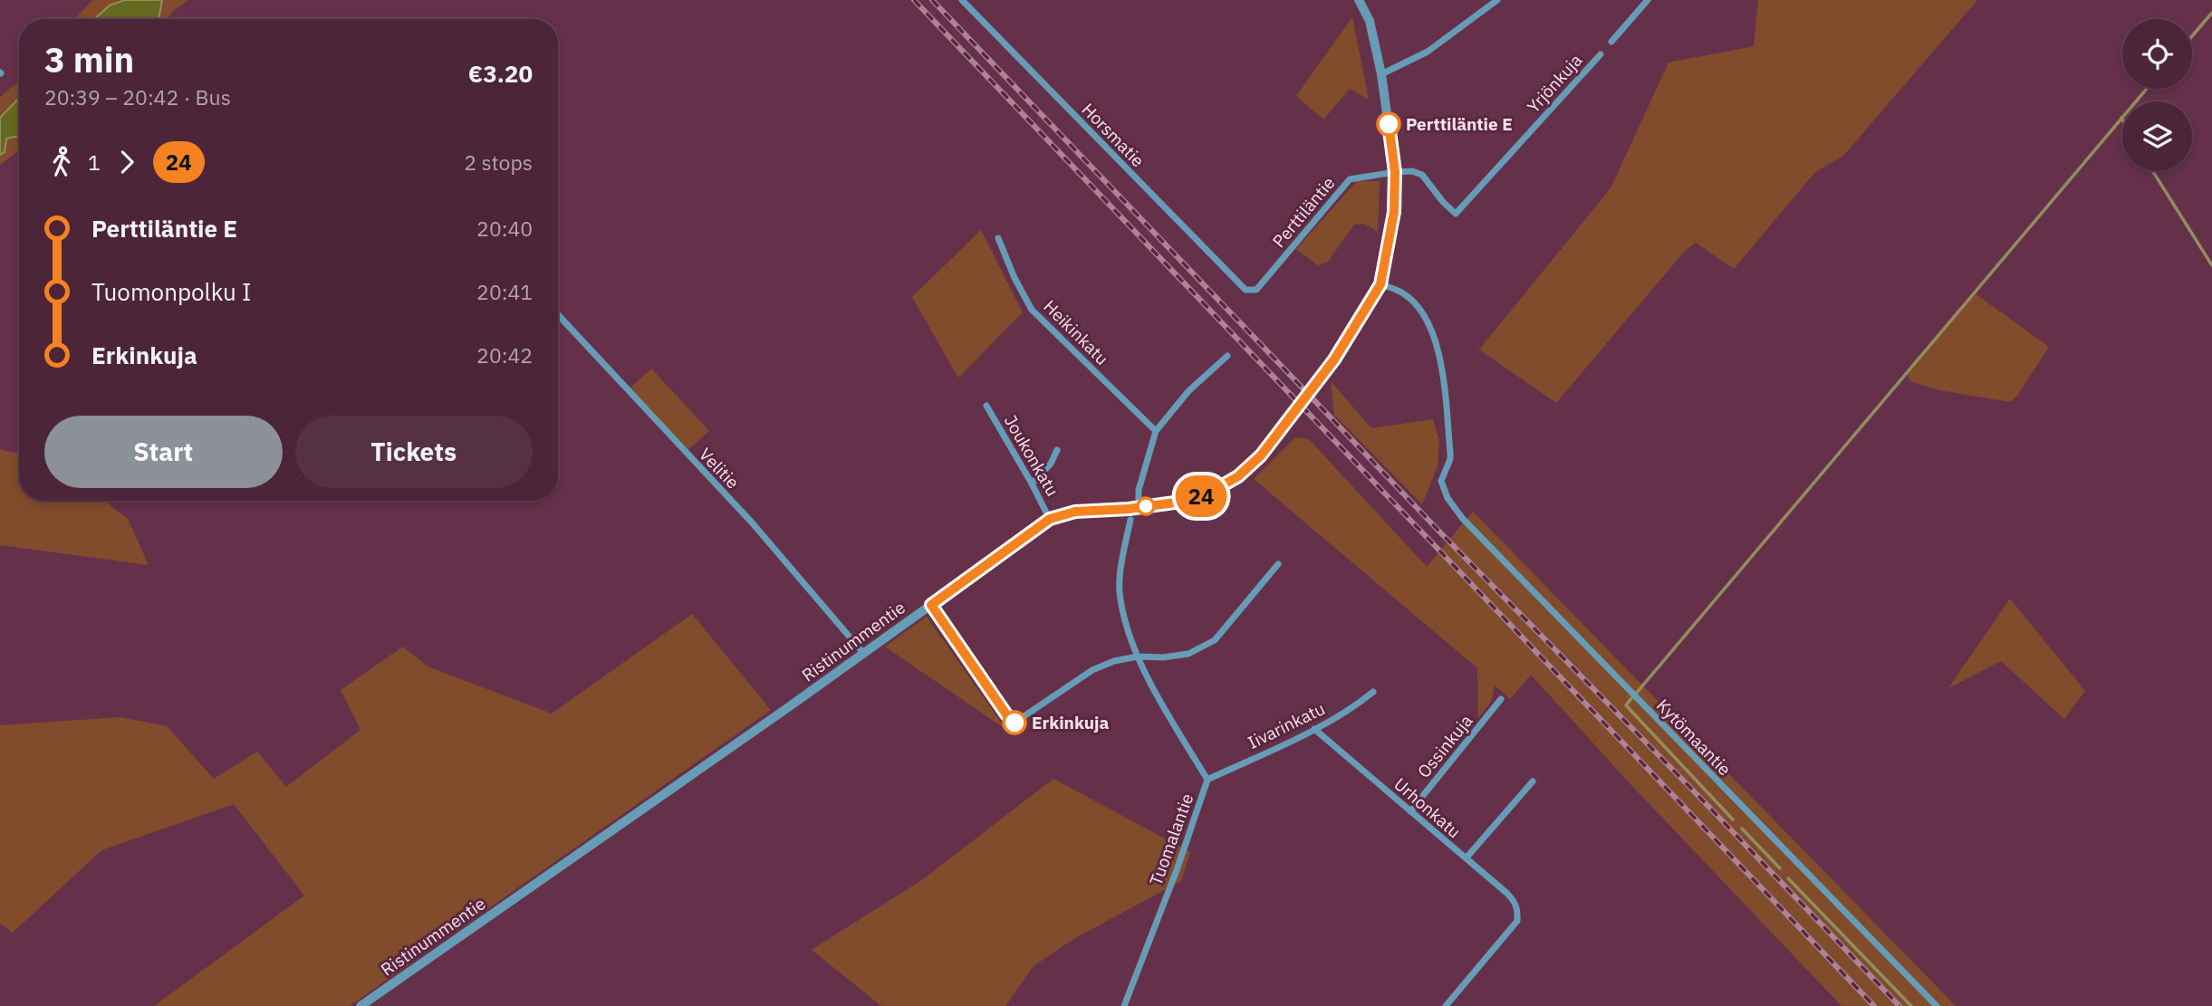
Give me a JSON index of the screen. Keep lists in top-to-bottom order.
{
  "streets": {
    "street": [
      "Yrjönkuja",
      "Horsmatie",
      "Perttiläntie",
      "Heikinkatu",
      "Joukonkatu",
      "Velitie",
      "Ristinummentie",
      "Iivarinkatu",
      "Kytömaantie",
      "Ossinkuja",
      "Urhonkatu",
      "Tuomalantie"
    ]
  },
  "crossings": [
    ["Yrjönkuja", "Perttiläntie"],
    ["Yrjönkuja", "Ristinummentie"],
    ["Horsmatie", "Perttiläntie"],
    ["Perttiläntie", "Ristinummentie"],
    ["Joukonkatu", "Ristinummentie"],
    ["Velitie", "Ristinummentie"],
    ["Ristinummentie", "Kytömaantie"],
    ["Iivarinkatu", "Urhonkatu"],
    ["Iivarinkatu", "Tuomalantie"],
    ["Ossinkuja", "Urhonkatu"]
  ],
  "places": ["Perttiläntie E", "Erkinkuja"],
  "lines": ["bus line 24"],
  "page": {
    "on_map": "24",
    "heading": ["3 min", "20:39 – 20:42 · Bus", "€3.20"],
    "legs": ["1", "24", "2 stops"],
    "list": [
      {
        "name": "Perttiläntie E",
        "value": "20:40"
      },
      {
        "name": "Tuomonpolku I",
        "value": "20:41"
      },
      {
        "name": "Erkinkuja",
        "value": "20:42"
      }
    ],
    "buttons": ["Start", "Tickets"]
  }
}
